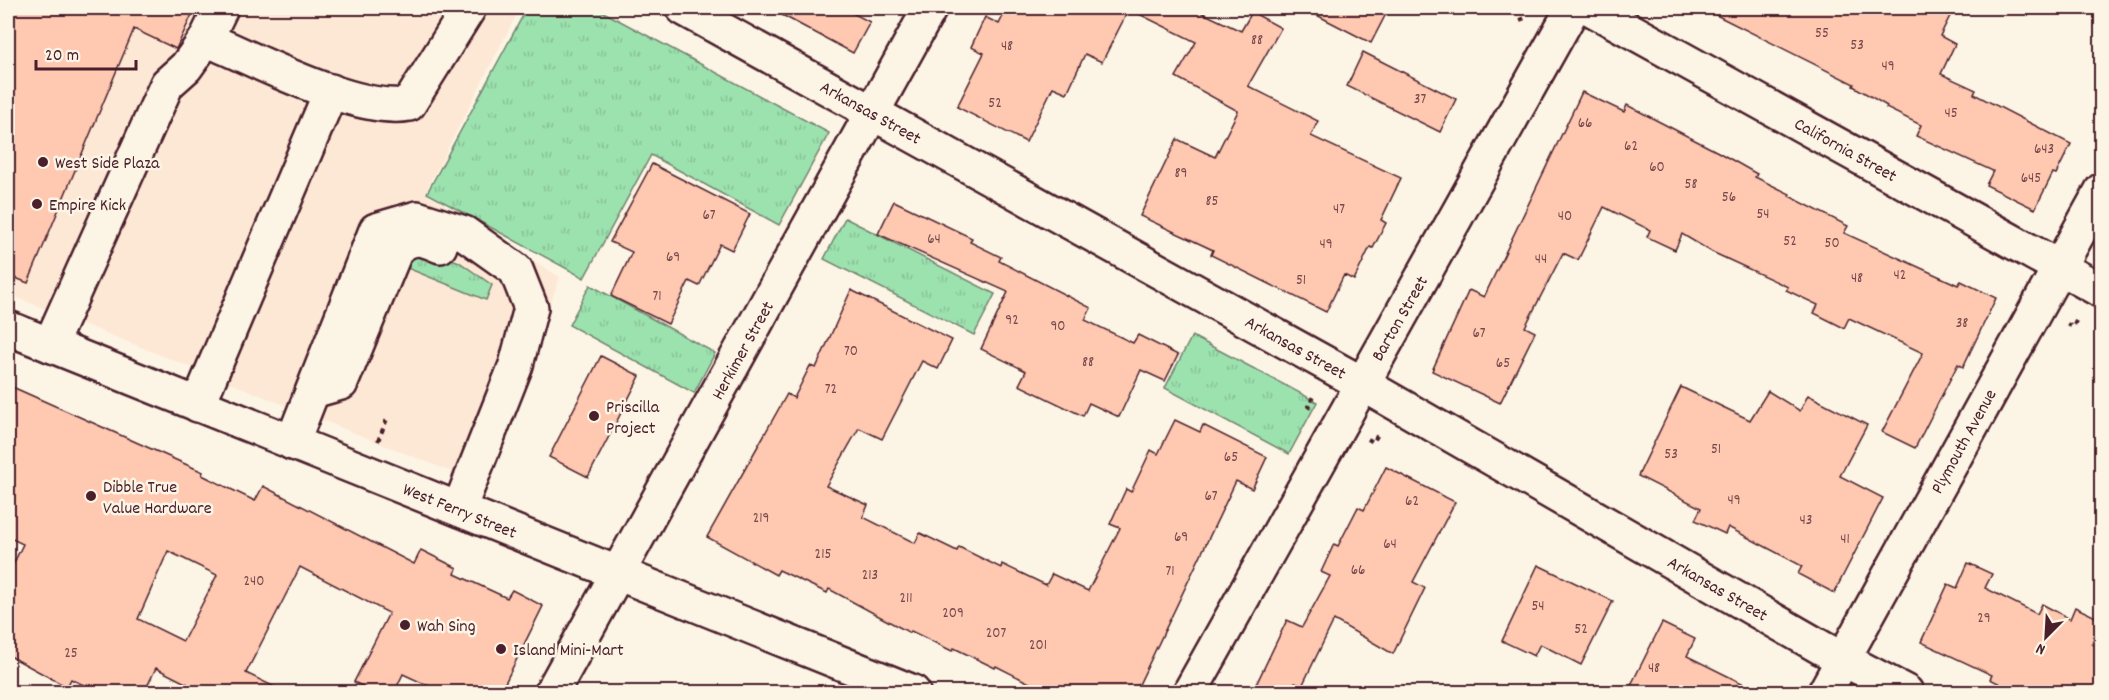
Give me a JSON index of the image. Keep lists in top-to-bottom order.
{
  "streets": {
    "street": [
      "Arkansas Street",
      "California Street",
      "Barton Street",
      "Herkimer Street",
      "Plymouth Avenue",
      "West Ferry Street"
    ]
  },
  "crossings": [
    ["Arkansas Street", "Barton Street"],
    ["Arkansas Street", "Herkimer Street"],
    ["Arkansas Street", "Plymouth Avenue"],
    ["California Street", "Plymouth Avenue"],
    ["Herkimer Street", "West Ferry Street"]
  ],
  "places": [
    "West Side Plaza",
    "Empire Kick",
    "Priscilla Project",
    "Dibble True Value Hardware",
    "Wah Sing",
    "Island Mini-Mart"
  ],
  "house_numbers": [
    "55",
    "88",
    "53",
    "48",
    "49",
    "37",
    "52",
    "45",
    "66",
    "62",
    "643",
    "60",
    "89",
    "645",
    "58",
    "56",
    "85",
    "47",
    "54",
    "67",
    "40",
    "64",
    "52",
    "50",
    "49",
    "69",
    "44",
    "42",
    "48",
    "51",
    "71",
    "92",
    "38",
    "90",
    "67",
    "70",
    "88",
    "65",
    "72",
    "51",
    "53",
    "65",
    "67",
    "49",
    "62",
    "219",
    "43",
    "69",
    "41",
    "64",
    "215",
    "66",
    "71",
    "213",
    "240",
    "211",
    "54",
    "209",
    "29",
    "52",
    "207",
    "201",
    "25",
    "48"
  ],
  "scale_bar": "20 m",
  "north": "bottom left"
}
